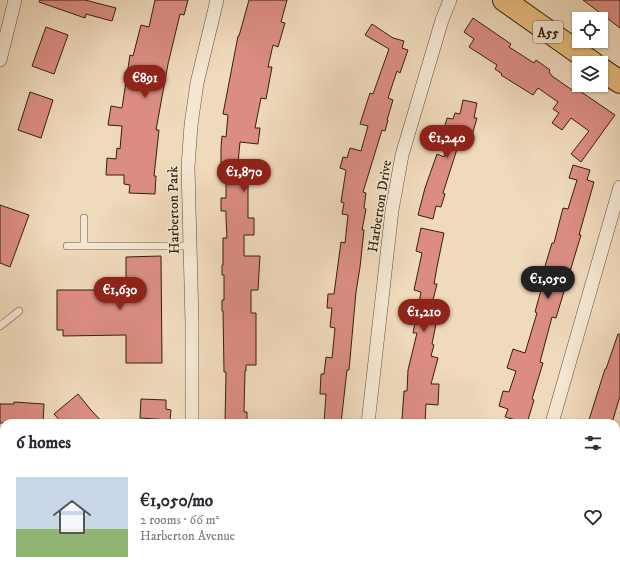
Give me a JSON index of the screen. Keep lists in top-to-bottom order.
{
  "streets": {
    "highway": ["A55"],
    "street": ["Harberton Drive", "Harberton Park"]
  },
  "page": {
    "price": [
      "€891",
      "€1,240",
      "€1,870",
      "€1,050",
      "€1,630",
      "€1,210"
    ],
    "heading": "6 homes",
    "list": [
      {
        "name": "€1,050/mo",
        "note": "2 rooms · 66 m² · Harberton Avenue"
      }
    ]
  }
}
